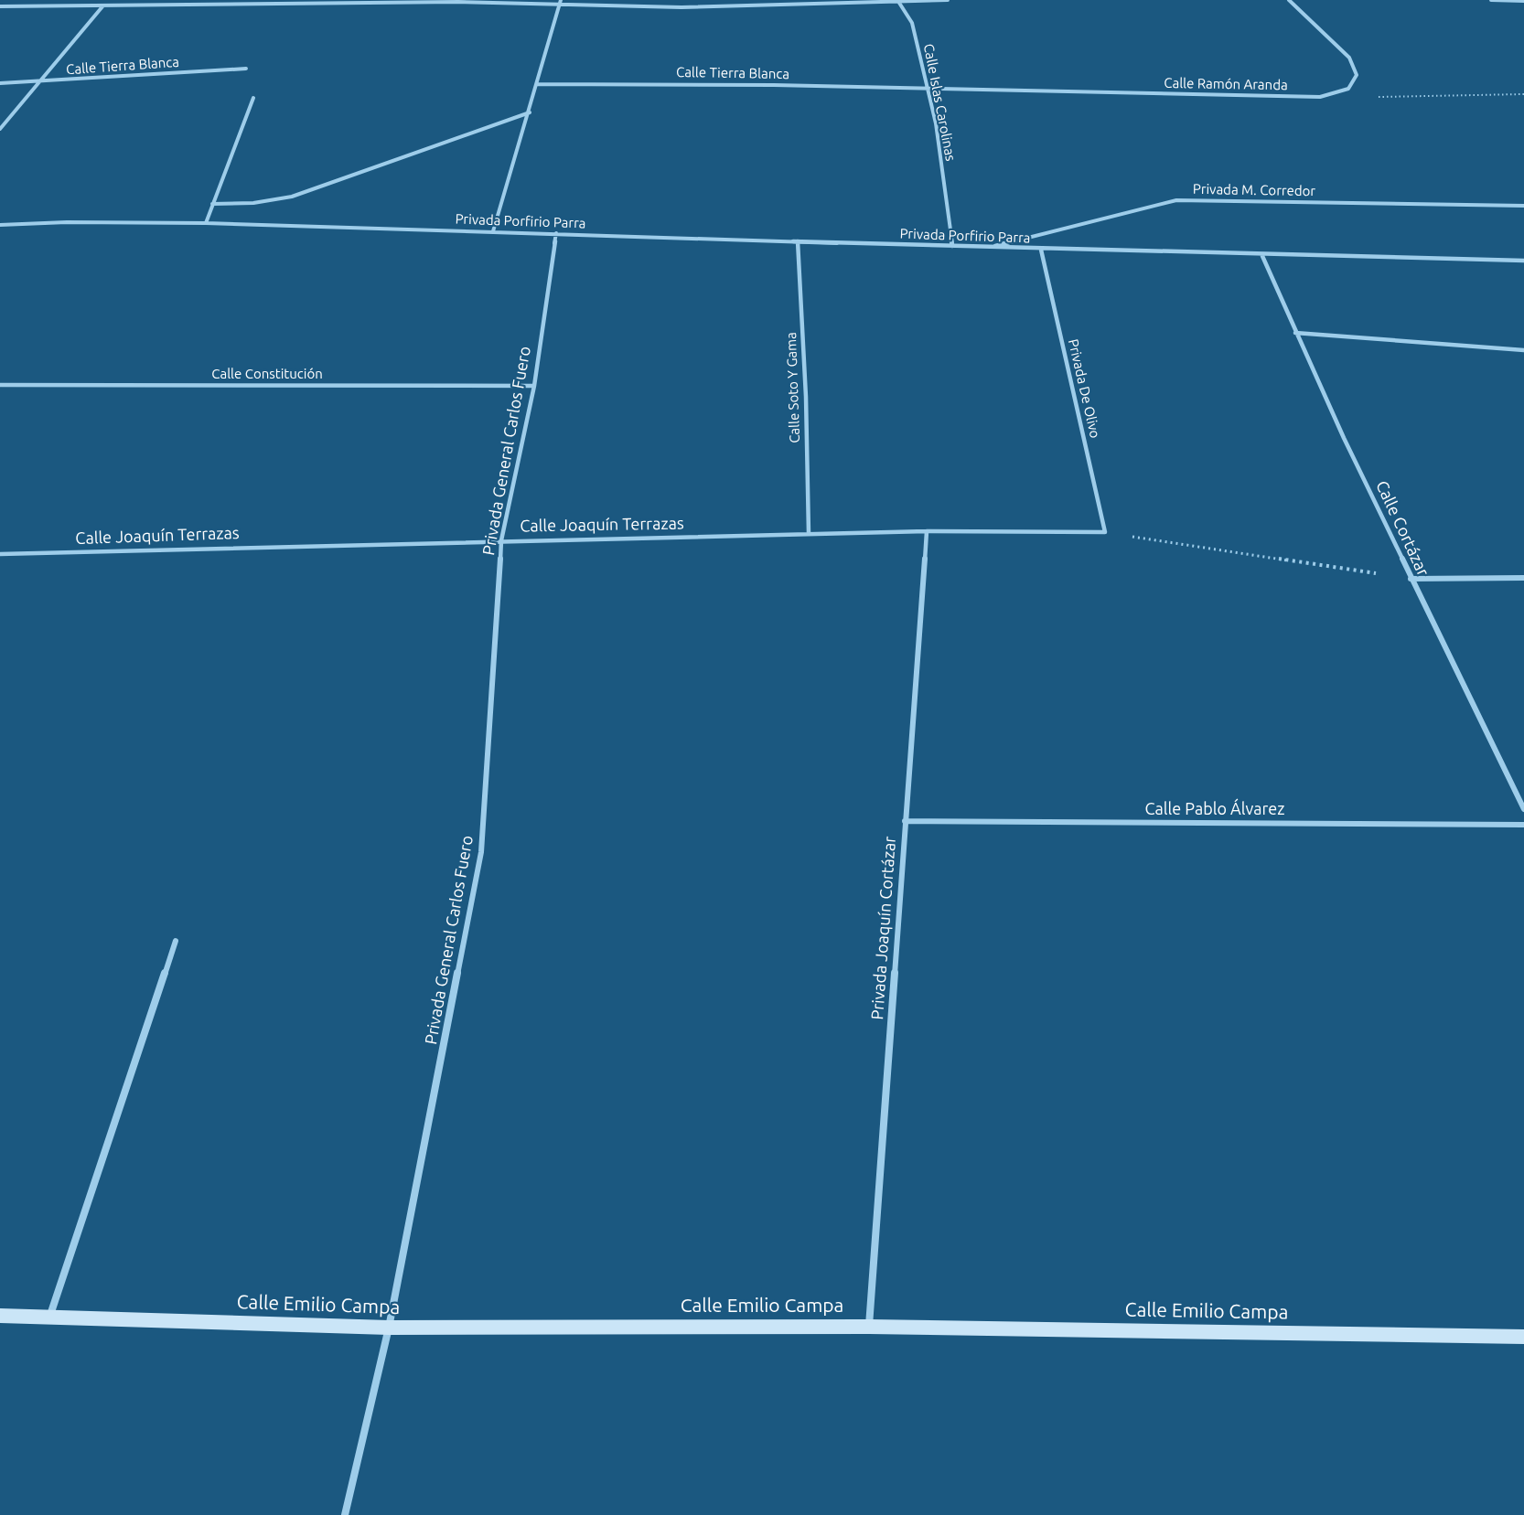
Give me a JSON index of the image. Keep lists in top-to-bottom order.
{
  "streets": {
    "street": [
      "Calle Tierra Blanca",
      "Calle Ramón Aranda",
      "Calle Islas Carolinas",
      "Privada M. Corredor",
      "Privada Porfirio Parra",
      "Calle Constitución",
      "Calle Soto Y Gama",
      "Privada De Olivo",
      "Privada General Carlos Fuero",
      "Calle Joaquín Terrazas",
      "Calle Cortázar",
      "Calle Pablo Álvarez",
      "Privada Joaquín Cortázar",
      "Calle Emilio Campa"
    ]
  },
  "crossings": [
    ["Calle Tierra Blanca", "Calle Ramón Aranda"],
    ["Calle Tierra Blanca", "Calle Islas Carolinas"],
    ["Calle Ramón Aranda", "Calle Islas Carolinas"],
    ["Calle Islas Carolinas", "Privada Porfirio Parra"],
    ["Privada M. Corredor", "Privada Porfirio Parra"],
    ["Privada Porfirio Parra", "Calle Soto Y Gama"],
    ["Privada Porfirio Parra", "Privada De Olivo"],
    ["Privada Porfirio Parra", "Privada General Carlos Fuero"],
    ["Calle Constitución", "Privada General Carlos Fuero"],
    ["Calle Soto Y Gama", "Calle Joaquín Terrazas"],
    ["Privada De Olivo", "Calle Joaquín Terrazas"],
    ["Privada General Carlos Fuero", "Calle Joaquín Terrazas"],
    ["Privada General Carlos Fuero", "Calle Emilio Campa"],
    ["Calle Joaquín Terrazas", "Privada Joaquín Cortázar"],
    ["Calle Pablo Álvarez", "Privada Joaquín Cortázar"],
    ["Privada Joaquín Cortázar", "Calle Emilio Campa"]
  ]
}
